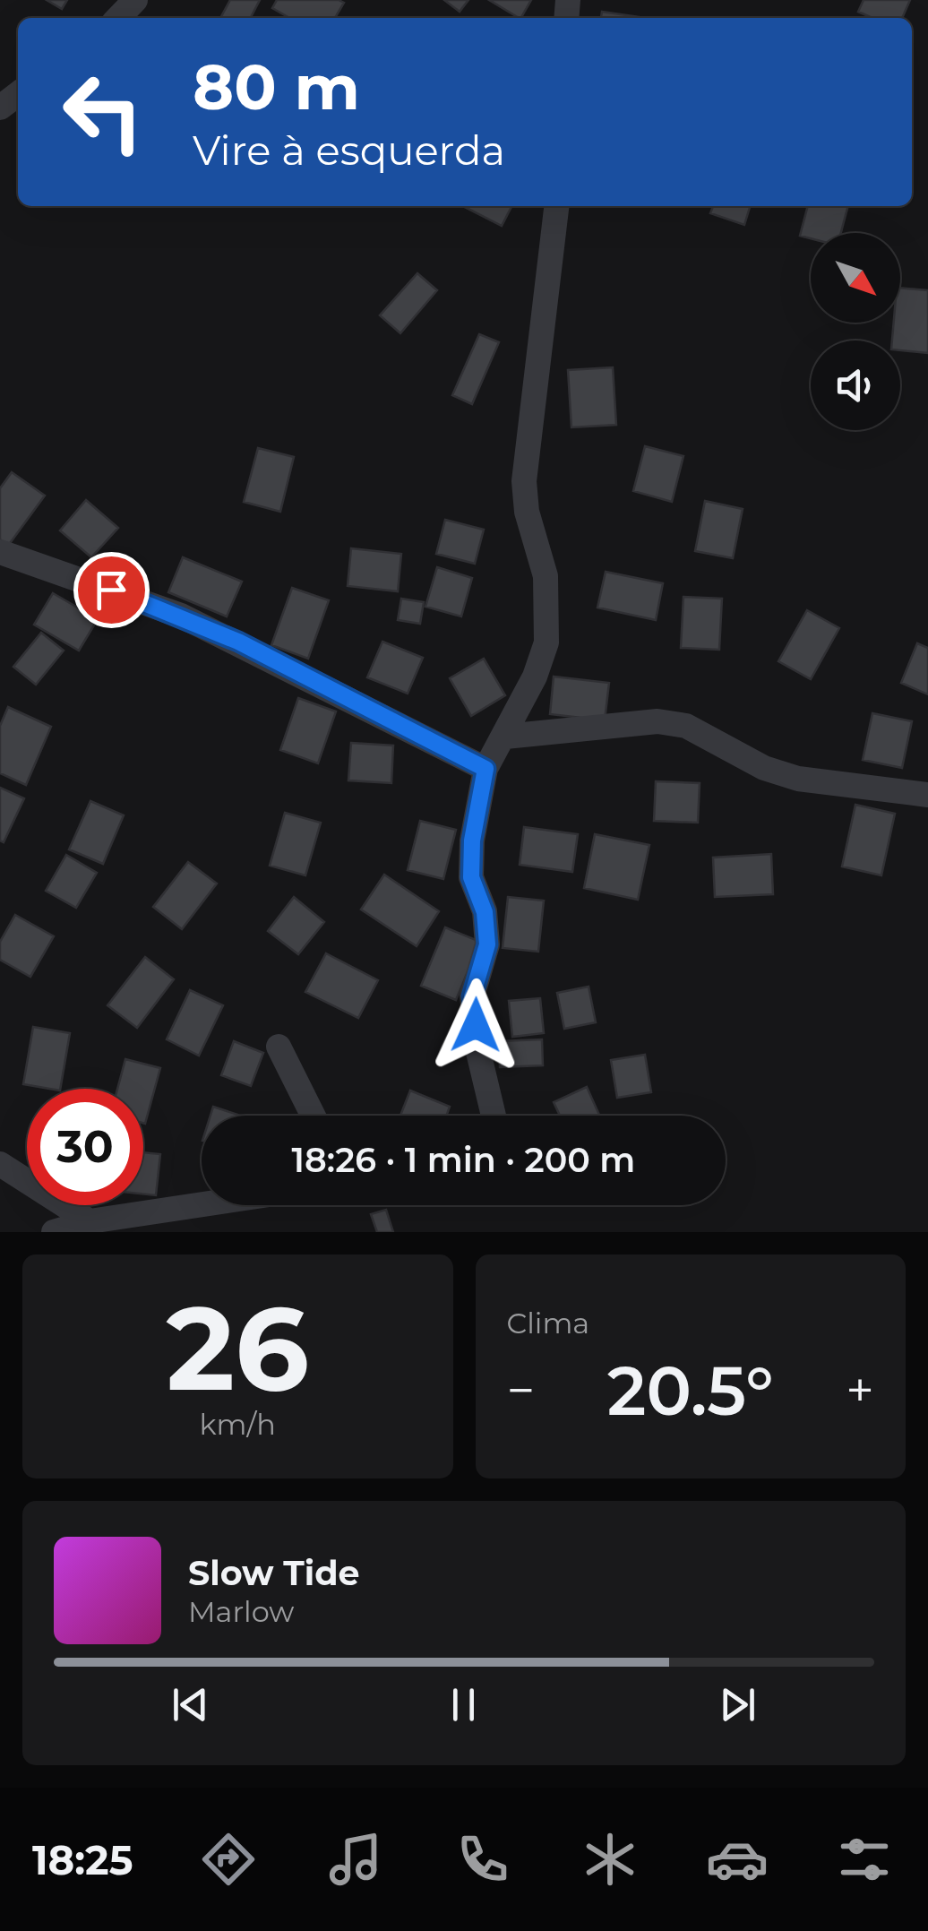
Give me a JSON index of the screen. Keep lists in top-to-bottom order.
{
  "north": "bottom right",
  "page": {
    "turn": ["80 m", "Vire à esquerda"],
    "limit": "30",
    "trip": "18:26 · 1 min · 200 m",
    "tile": [
      ["26", "km/h"],
      "Clima"
    ],
    "heat": ["−", "20.5°", "+"],
    "song": ["Slow Tide", "Marlow"],
    "tabs": "18:25"
  }
}
